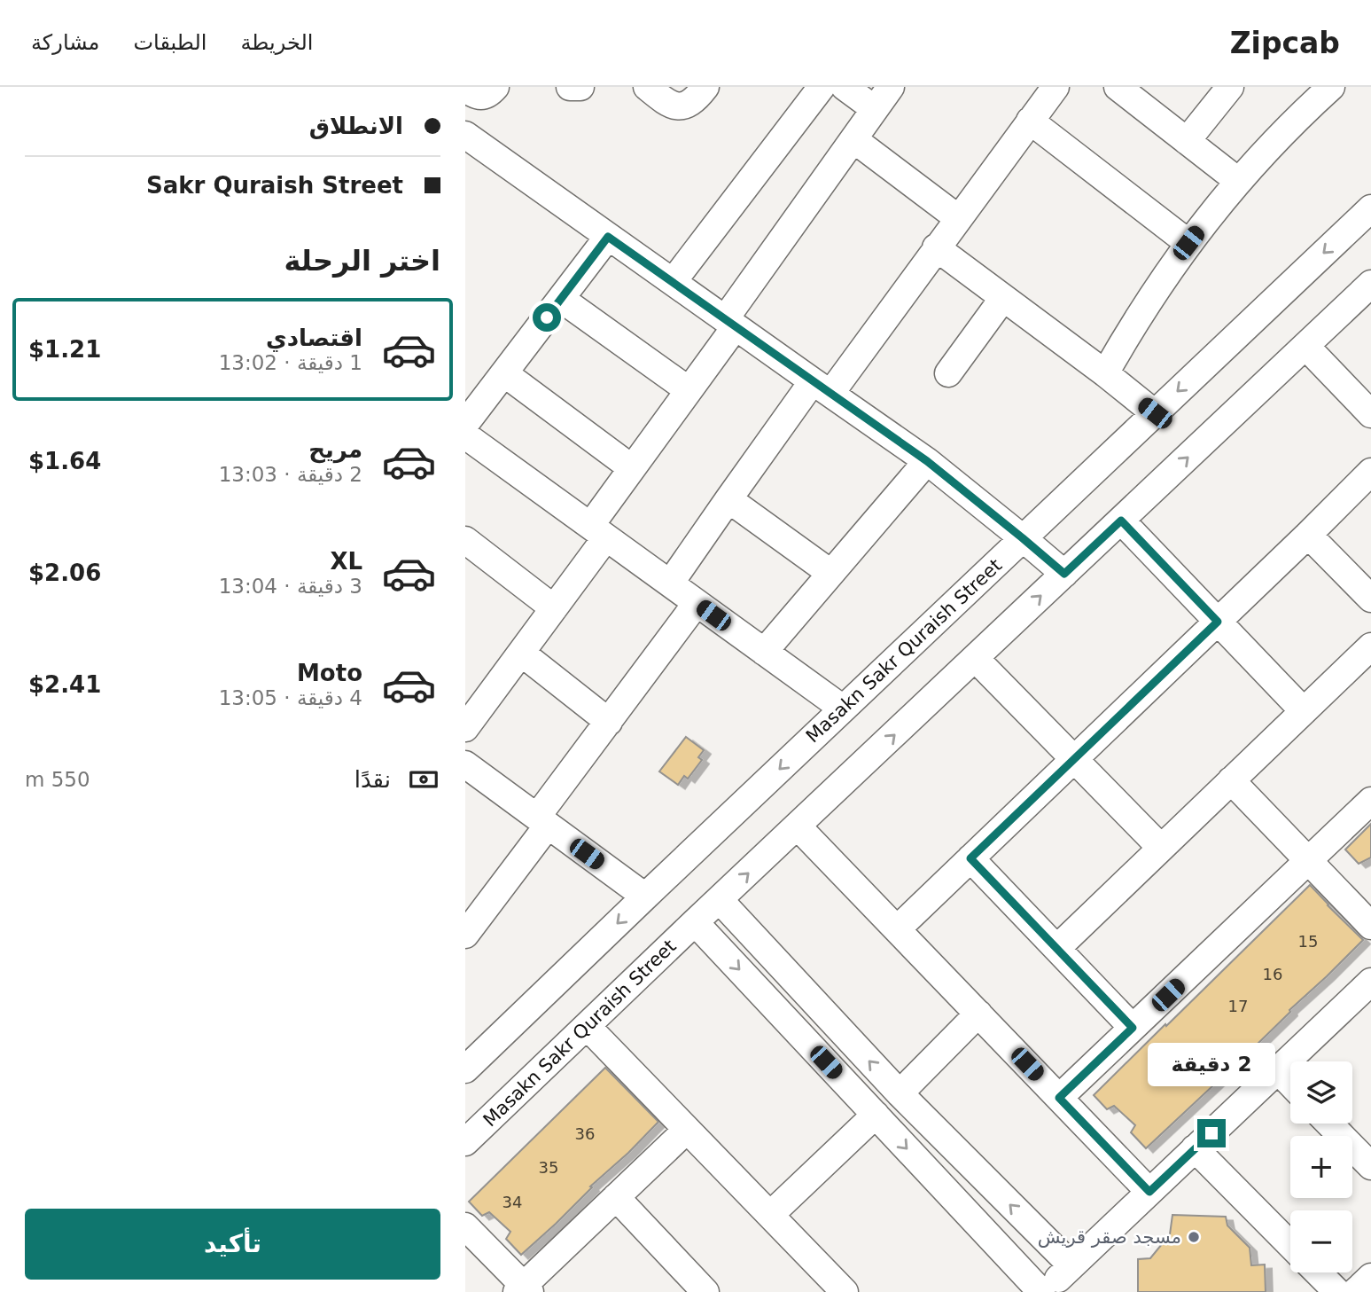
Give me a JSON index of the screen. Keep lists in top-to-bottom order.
{
  "streets": {
    "street": ["Masakn Sakr Quraish Street"]
  },
  "places": ["مسجد صقر قريش"],
  "house_numbers": [
    "15",
    "16",
    "17",
    "36",
    "35",
    "34"
  ],
  "page": {
    "header": "Zipcab",
    "nav": ["الخريطة", "الطبقات", "مشاركة"],
    "banner": ["الانطلاق", "Sakr Quraish Street"],
    "heading": "اختر الرحلة",
    "list": [
      {
        "name": "اقتصادي",
        "note": "1 دقيقة · 13:02",
        "value": "$1.21"
      },
      {
        "name": "مريح",
        "note": "2 دقيقة · 13:03",
        "value": "$1.64"
      },
      {
        "name": "XL",
        "note": "3 دقيقة · 13:04",
        "value": "$2.06"
      },
      {
        "name": "Moto",
        "note": "4 دقيقة · 13:05",
        "value": "$2.41"
      }
    ],
    "pay": ["نقدًا", "550 m"],
    "bubble": "2 دقيقة",
    "map_buttons": ["+", "−"],
    "buttons": "تأكيد"
  }
}
